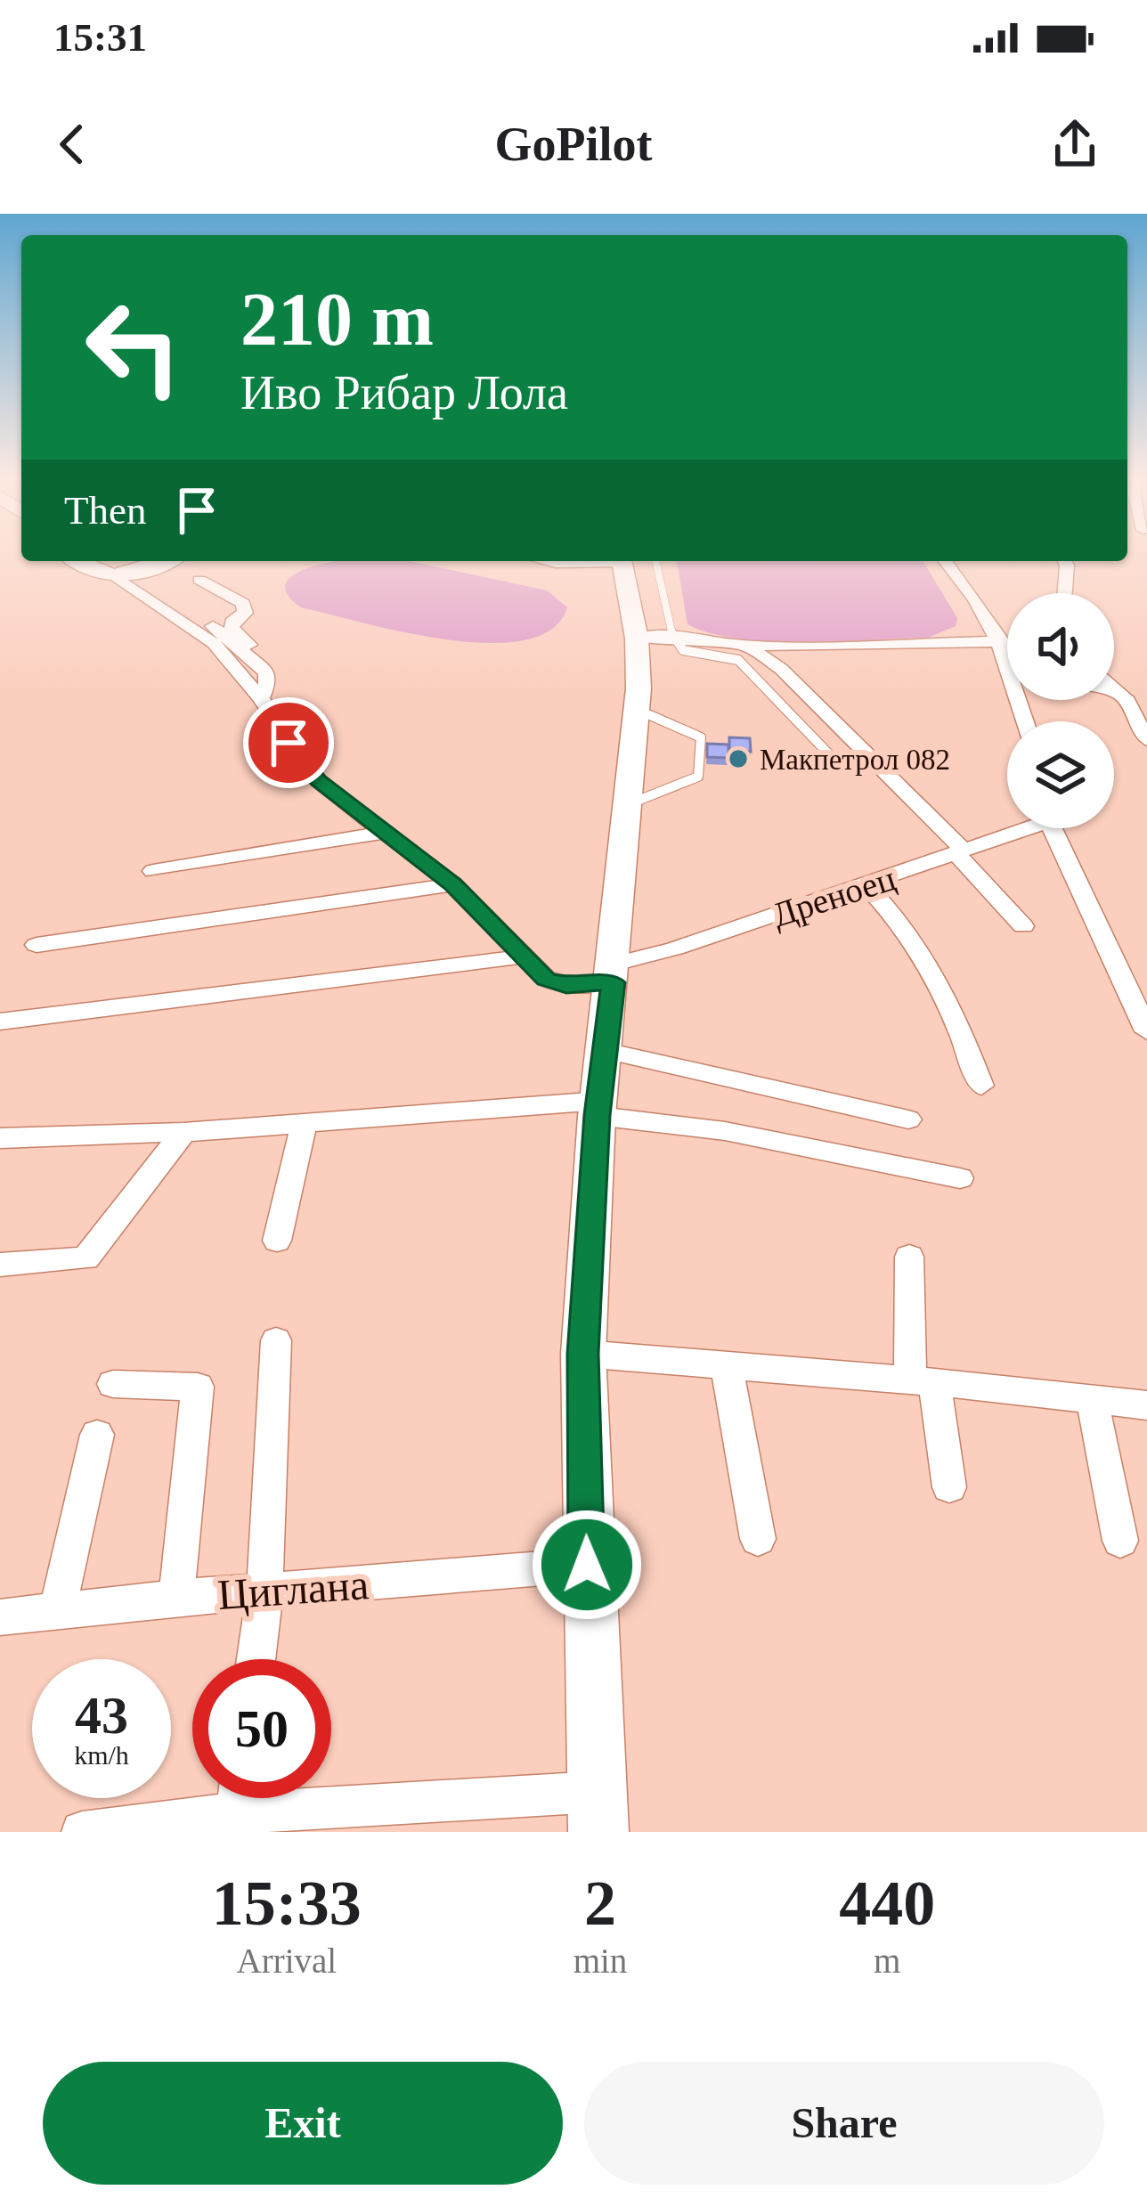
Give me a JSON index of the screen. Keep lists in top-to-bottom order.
{
  "streets": {
    "street": ["Дреноец", "Циглана"]
  },
  "places": ["Макпетрол 082"],
  "page": {
    "status": "15:31",
    "header": "GoPilot",
    "turn": ["210 m", "Иво Рибар Лола"],
    "then": "Then",
    "speed": "43 km/h",
    "limit": "50",
    "eta": [
      "15:33",
      "Arrival",
      "2",
      "min",
      "440",
      "m"
    ],
    "buttons": ["Exit", "Share"]
  }
}
